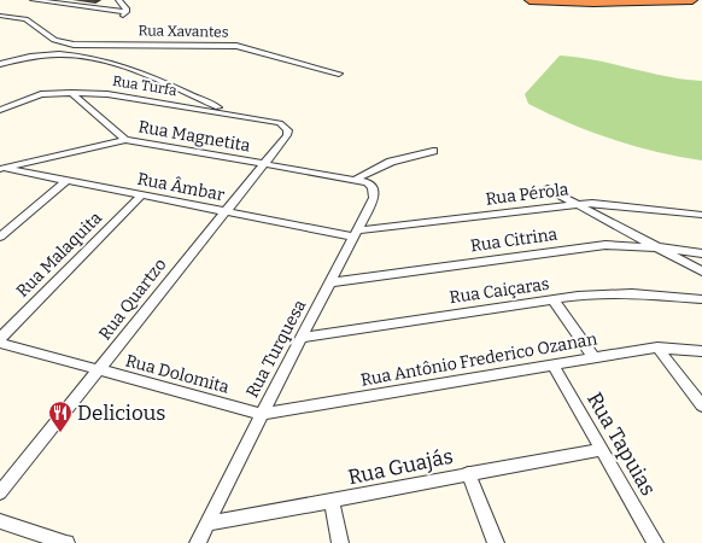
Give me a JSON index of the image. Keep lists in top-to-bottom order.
{
  "streets": {
    "street": [
      "Rua Xavantes",
      "Rua Turfa",
      "Rua Magnetita",
      "Rua Âmbar",
      "Rua Pérola",
      "Rua Citrina",
      "Rua Malaquita",
      "Rua Caiçaras",
      "Rua Quartzo",
      "Rua Turquesa",
      "Rua Antônio Frederico Ozanan",
      "Rua Dolomita",
      "Rua Tapuias",
      "Rua Guajás"
    ]
  },
  "crossings": [
    ["Rua Turfa", "Rua Quartzo"],
    ["Rua Magnetita", "Rua Âmbar"],
    ["Rua Magnetita", "Rua Quartzo"],
    ["Rua Magnetita", "Rua Turquesa"],
    ["Rua Âmbar", "Rua Pérola"],
    ["Rua Âmbar", "Rua Malaquita"],
    ["Rua Âmbar", "Rua Quartzo"],
    ["Rua Âmbar", "Rua Turquesa"],
    ["Rua Pérola", "Rua Turquesa"],
    ["Rua Citrina", "Rua Turquesa"],
    ["Rua Caiçaras", "Rua Turquesa"],
    ["Rua Quartzo", "Rua Dolomita"],
    ["Rua Turquesa", "Rua Antônio Frederico Ozanan"],
    ["Rua Turquesa", "Rua Dolomita"],
    ["Rua Turquesa", "Rua Guajás"],
    ["Rua Antônio Frederico Ozanan", "Rua Dolomita"],
    ["Rua Antônio Frederico Ozanan", "Rua Tapuias"],
    ["Rua Tapuias", "Rua Guajás"]
  ],
  "places": {
    "restaurant": ["Delicious"]
  }
}
